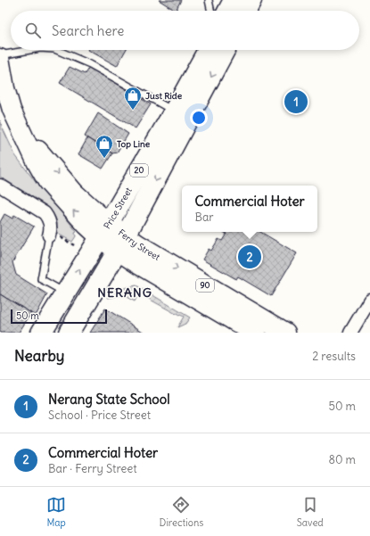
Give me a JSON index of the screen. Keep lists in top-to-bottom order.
{
  "streets": {
    "main road": [
      "20",
      "Price Street",
      "Ferry Street",
      "90"
    ]
  },
  "crossings": [
    ["20", "Ferry Street"],
    ["Price Street", "Ferry Street"]
  ],
  "districts": ["NERANG"],
  "places": {
    "shop": ["Just Ride", "Top Line"]
  },
  "scale_bar": "50 m",
  "page": {
    "search": "Search here",
    "pins": ["1", "2"],
    "popup": ["Commercial Hoter", "Bar"],
    "scale": "50 m",
    "heading": ["Nearby", "2 results"],
    "list": [
      {
        "mark": "1",
        "name": "Nerang State School",
        "note": "School · Price Street",
        "value": "50 m"
      },
      {
        "mark": "2",
        "name": "Commercial Hoter",
        "note": "Bar · Ferry Street",
        "value": "80 m"
      }
    ],
    "nav": ["Map", "Directions", "Saved"]
  }
}
